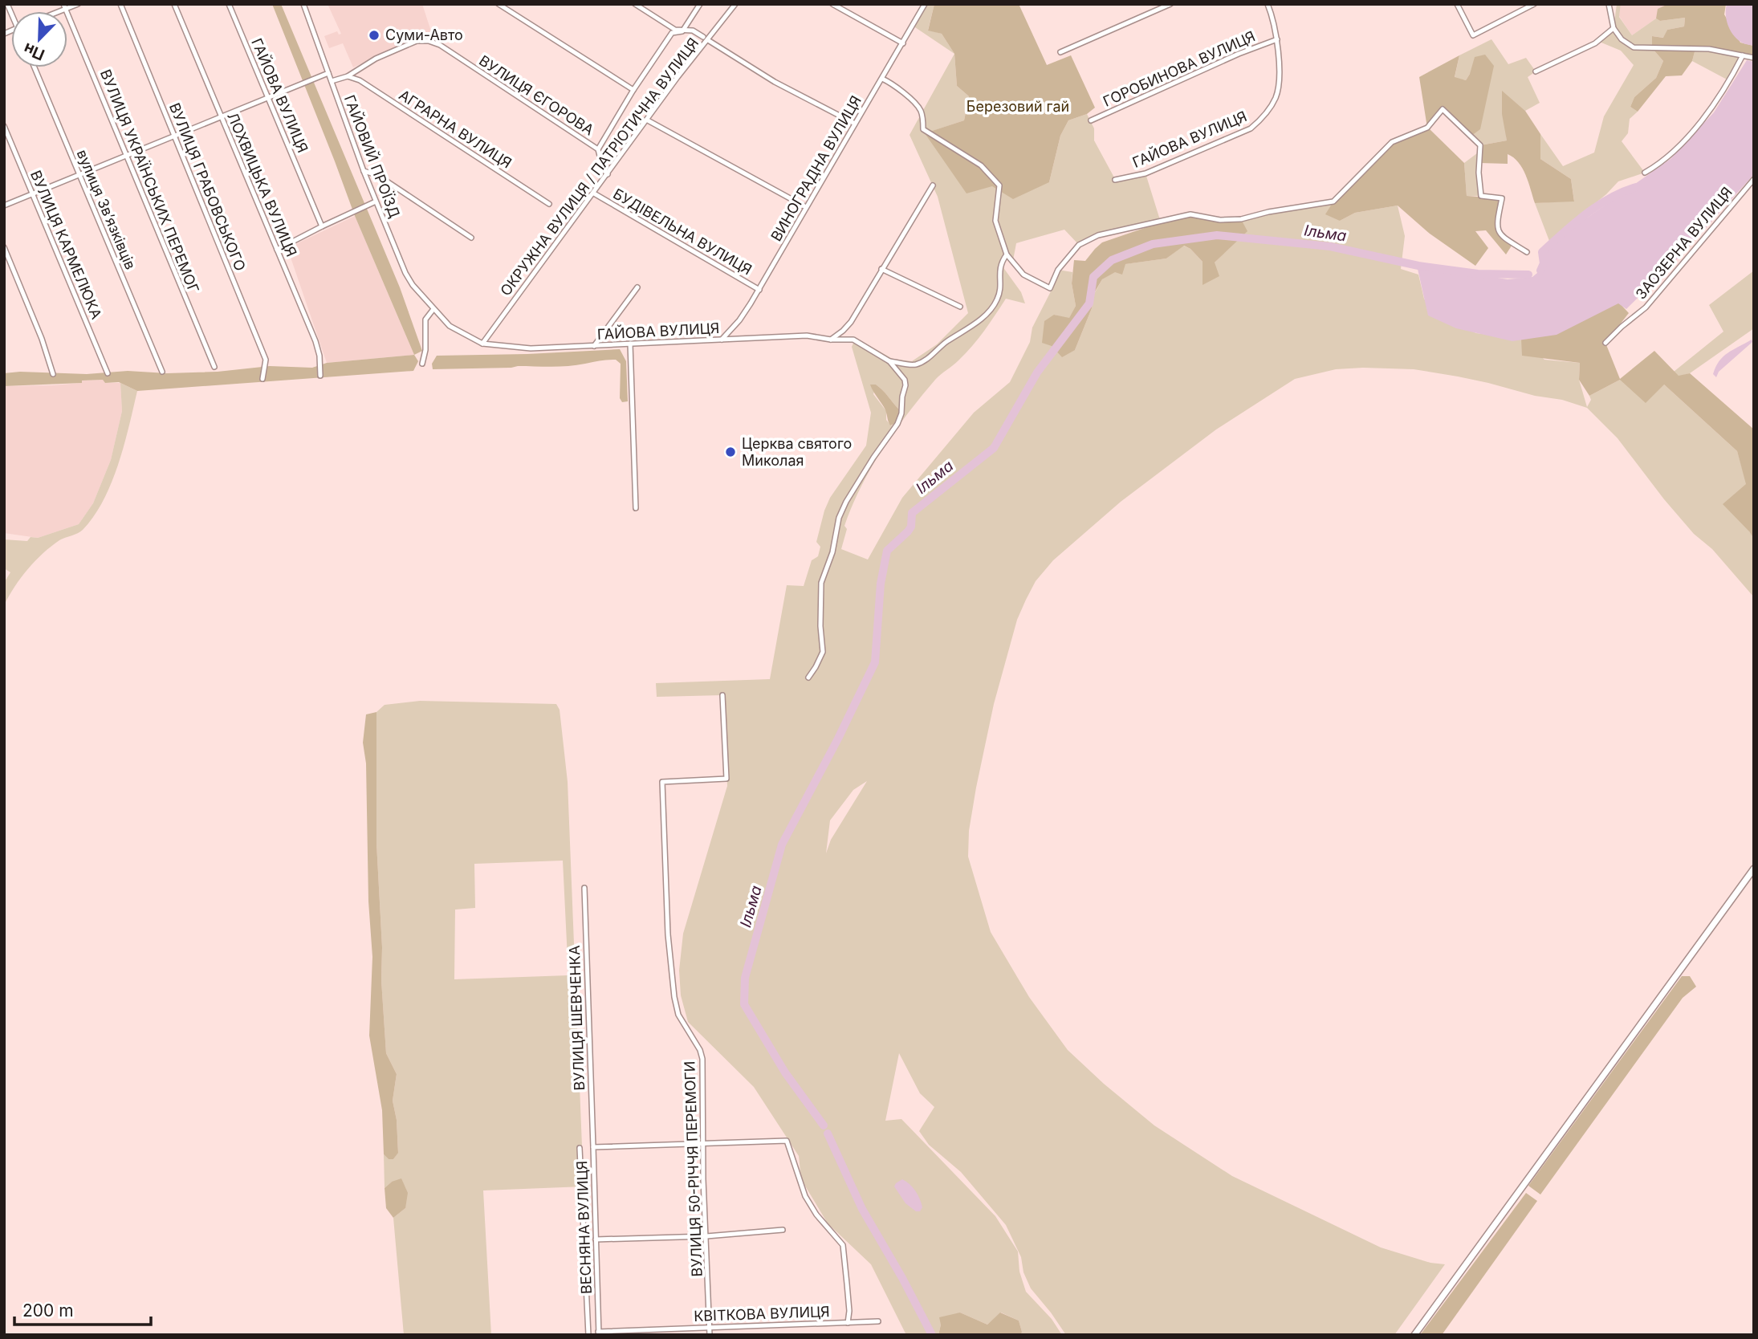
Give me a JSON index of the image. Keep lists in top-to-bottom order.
{
  "streets": {
    "street": [
      "ГОРОБИНОВА ВУЛИЦЯ",
      "ГАЙОВА ВУЛИЦЯ",
      "ВУЛИЦЯ ЄГОРОВА",
      "АГРАРНА ВУЛИЦЯ",
      "ГАЙОВИЙ ПРОЇЗД",
      "ОКРУЖНА ВУЛИЦЯ / ПАТРІОТИЧНА ВУЛИЦЯ",
      "ВИНОГРАДНА ВУЛИЦЯ",
      "ВУЛИЦЯ УКРАЇНСЬКИХ ПЕРЕМОГ",
      "ЛОХВИЦЬКА ВУЛИЦЯ",
      "ВУЛИЦЯ ГРАБОВСЬКОГО",
      "вулиця Звʼязківців",
      "БУДІВЕЛЬНА ВУЛИЦЯ",
      "ЗАОЗЕРНА ВУЛИЦЯ",
      "ВУЛИЦЯ КАРМЕЛЮКА",
      "ВУЛИЦЯ ШЕВЧЕНКА",
      "ВУЛИЦЯ 50-РІЧЧЯ ПЕРЕМОГИ",
      "ВЕСНЯНА ВУЛИЦЯ",
      "КВІТКОВА ВУЛИЦЯ"
    ]
  },
  "crossings": [
    ["ГОРОБИНОВА ВУЛИЦЯ", "ГАЙОВА ВУЛИЦЯ"],
    ["ГАЙОВА ВУЛИЦЯ", "ГАЙОВИЙ ПРОЇЗД"],
    ["ГАЙОВА ВУЛИЦЯ", "ОКРУЖНА ВУЛИЦЯ / ПАТРІОТИЧНА ВУЛИЦЯ"],
    ["ГАЙОВА ВУЛИЦЯ", "ВИНОГРАДНА ВУЛИЦЯ"],
    ["ВУЛИЦЯ ЄГОРОВА", "АГРАРНА ВУЛИЦЯ"],
    ["ВУЛИЦЯ ЄГОРОВА", "ОКРУЖНА ВУЛИЦЯ / ПАТРІОТИЧНА ВУЛИЦЯ"],
    ["ОКРУЖНА ВУЛИЦЯ / ПАТРІОТИЧНА ВУЛИЦЯ", "БУДІВЕЛЬНА ВУЛИЦЯ"],
    ["ВИНОГРАДНА ВУЛИЦЯ", "БУДІВЕЛЬНА ВУЛИЦЯ"],
    ["ВУЛИЦЯ ШЕВЧЕНКА", "ВЕСНЯНА ВУЛИЦЯ"],
    ["ВУЛИЦЯ 50-РІЧЧЯ ПЕРЕМОГИ", "ВЕСНЯНА ВУЛИЦЯ"],
    ["ВУЛИЦЯ 50-РІЧЧЯ ПЕРЕМОГИ", "КВІТКОВА ВУЛИЦЯ"],
    ["ВЕСНЯНА ВУЛИЦЯ", "КВІТКОВА ВУЛИЦЯ"]
  ],
  "water": ["Ільма"],
  "parks": ["Березовий гай"],
  "places": ["Суми-Авто", "Церква святого Миколая"],
  "scale_bar": "200 m",
  "north": "bottom left"
}
